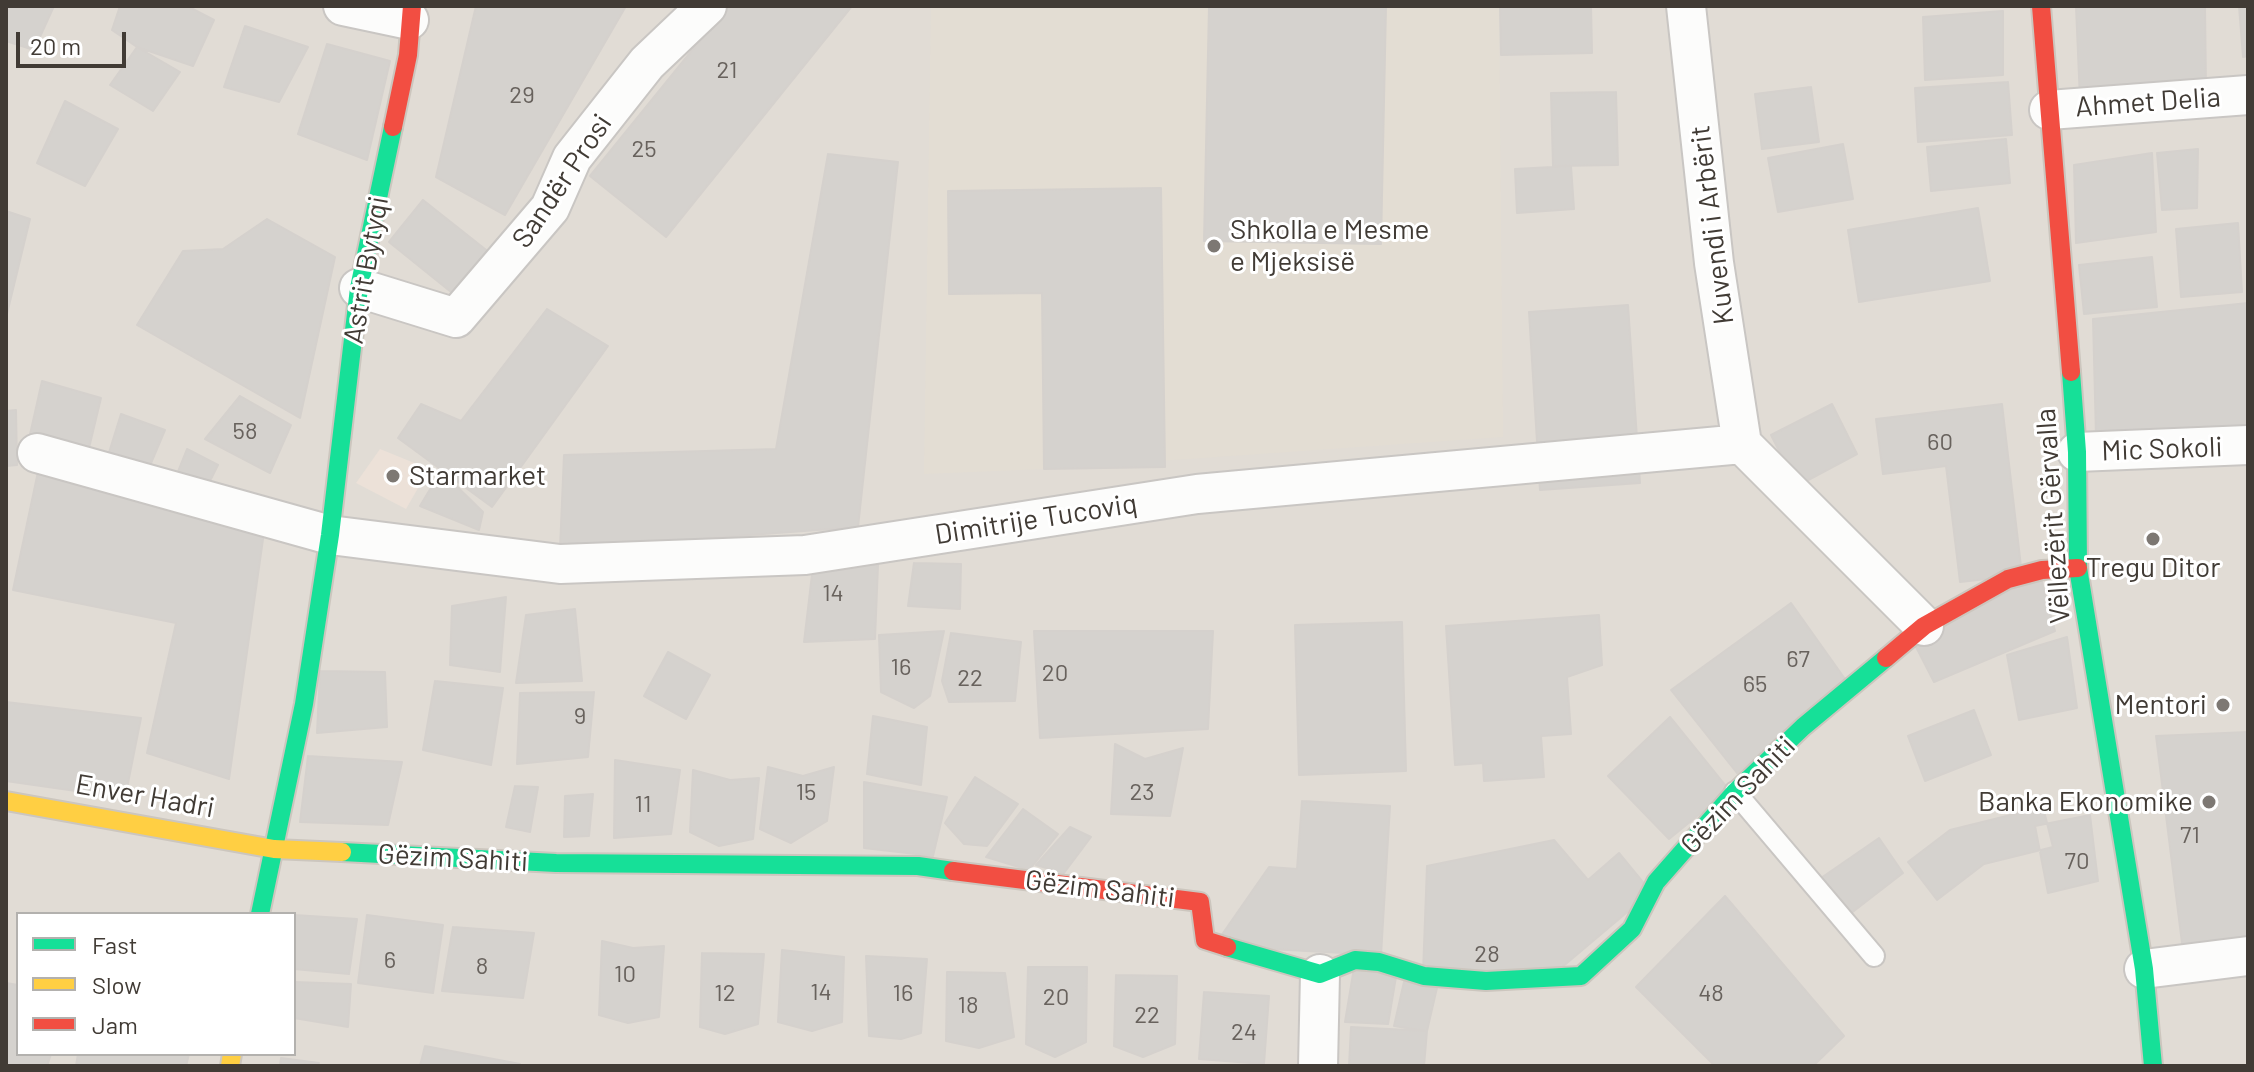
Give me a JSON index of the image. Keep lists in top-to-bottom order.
{
  "streets": {
    "street": [
      "Ahmet Delia",
      "Sandër Prosi",
      "Kuvendi i Arbërit",
      "Astrit Bytyqi",
      "Mic Sokoli",
      "Vëllezërit Gërvalla",
      "Dimitrije Tucoviq",
      "Gëzim Sahiti",
      "Enver Hadri"
    ]
  },
  "crossings": [
    ["Ahmet Delia", "Vëllezërit Gërvalla"],
    ["Sandër Prosi", "Astrit Bytyqi"],
    ["Kuvendi i Arbërit", "Dimitrije Tucoviq"],
    ["Astrit Bytyqi", "Dimitrije Tucoviq"],
    ["Astrit Bytyqi", "Gëzim Sahiti"],
    ["Astrit Bytyqi", "Enver Hadri"],
    ["Mic Sokoli", "Vëllezërit Gërvalla"],
    ["Vëllezërit Gërvalla", "Gëzim Sahiti"],
    ["Gëzim Sahiti", "Enver Hadri"]
  ],
  "places": [
    "Shkolla e Mesme e Mjeksisë",
    "Starmarket",
    "Tregu Ditor",
    "Mentori",
    "Banka Ekonomike"
  ],
  "house_numbers": [
    "21",
    "29",
    "25",
    "58",
    "60",
    "14",
    "67",
    "16",
    "20",
    "22",
    "65",
    "9",
    "15",
    "23",
    "11",
    "71",
    "70",
    "28",
    "6",
    "8",
    "10",
    "14",
    "12",
    "16",
    "48",
    "20",
    "18",
    "22",
    "24"
  ],
  "legend": ["Fast", "Slow", "Jam"],
  "scale_bar": "20 m"
}
